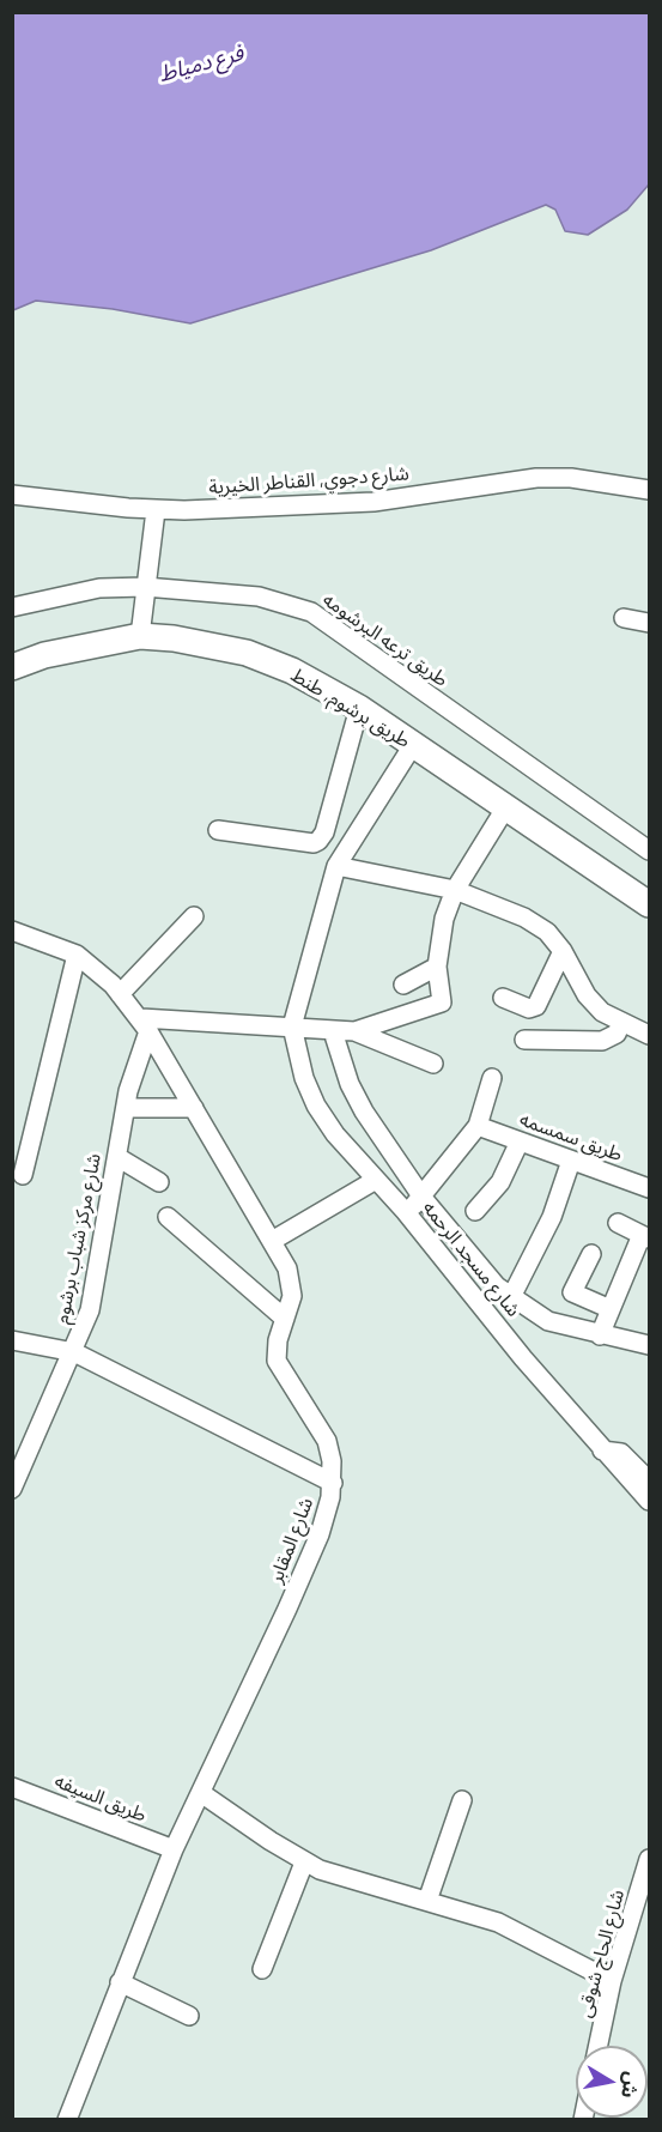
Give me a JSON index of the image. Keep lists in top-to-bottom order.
{
  "streets": {
    "main road": ["طريق برشوم, طنط"],
    "street": [
      "شارع دجوي, القناطر الخيرية",
      "طريق ترعه البرشومه",
      "طريق سمسمه",
      "شارع مركز شباب برشوم",
      "شارع مسجد الرحمه",
      "شارع المقابر",
      "طريق السيفه",
      "شارع الحاج شوقى"
    ]
  },
  "crossings": [
    ["شارع مركز شباب برشوم", "شارع المقابر"],
    ["شارع المقابر", "طريق السيفه"]
  ],
  "water": ["فرع دمياط"],
  "north": "right"
}
